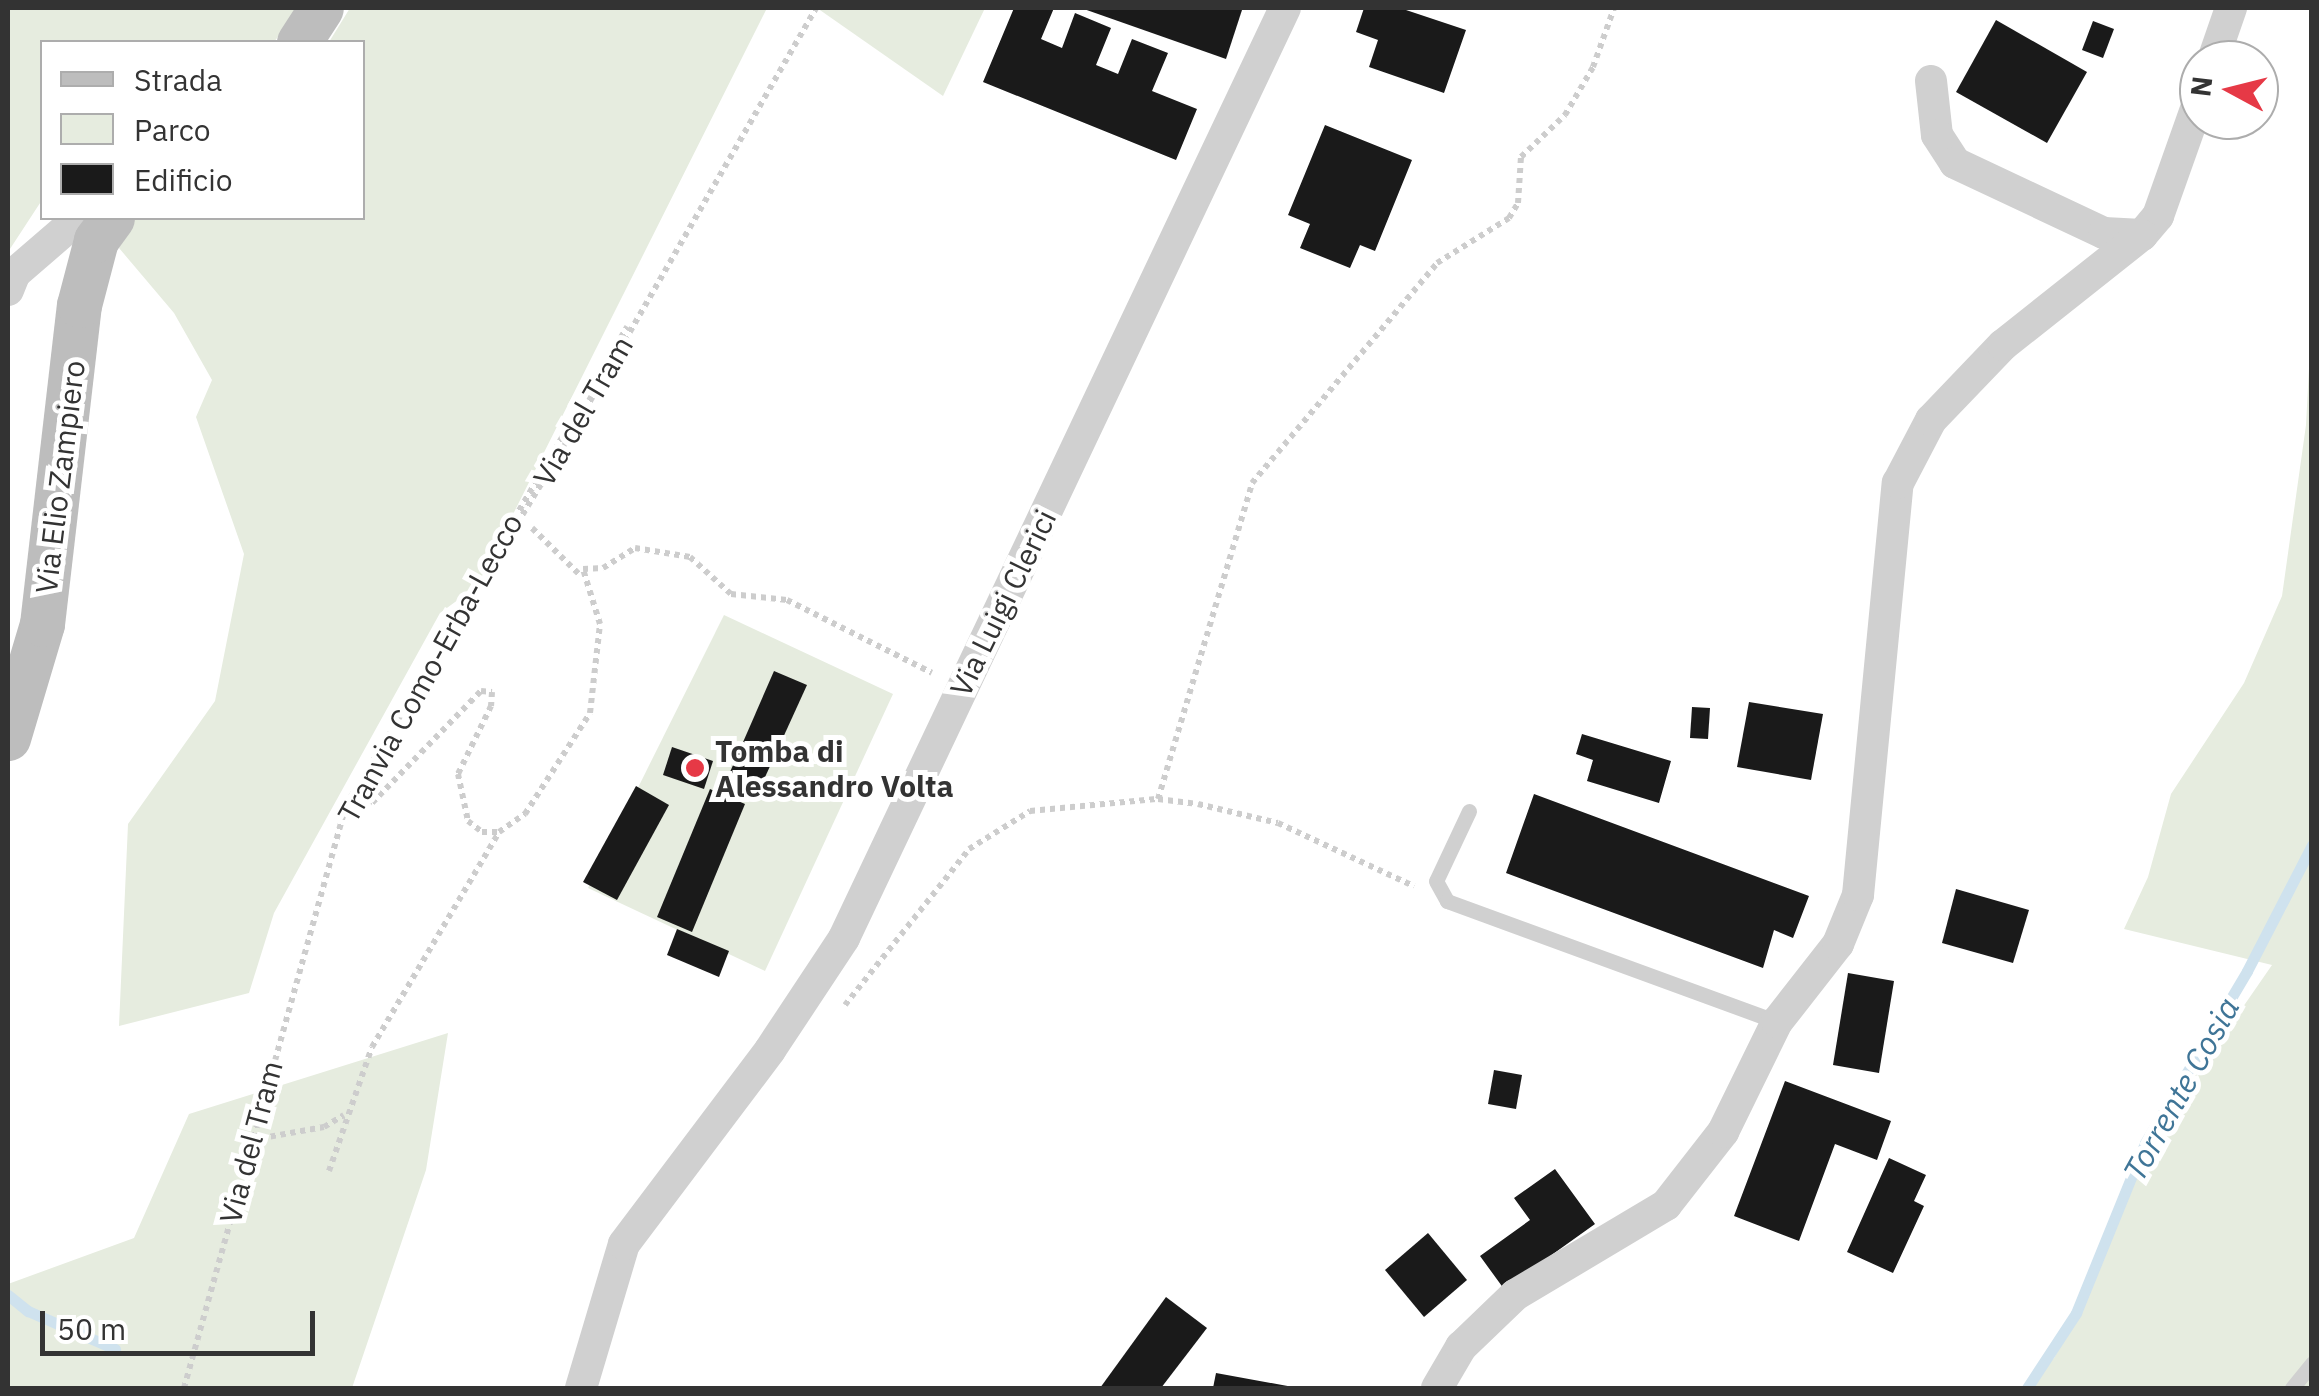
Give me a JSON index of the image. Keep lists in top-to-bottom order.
{
  "streets": {
    "street": ["Via Elio Zampiero", "Via Luigi Clerici"],
    "path": ["Via del Tram", "Tranvia Como-Erba-Lecco"]
  },
  "crossings": [
    ["Via del Tram", "Tranvia Como-Erba-Lecco"]
  ],
  "water": ["Torrente Cosia"],
  "places": ["Tomba di Alessandro Volta"],
  "legend": ["Strada", "Parco", "Edificio"],
  "scale_bar": "50 m",
  "north": "left"
}
